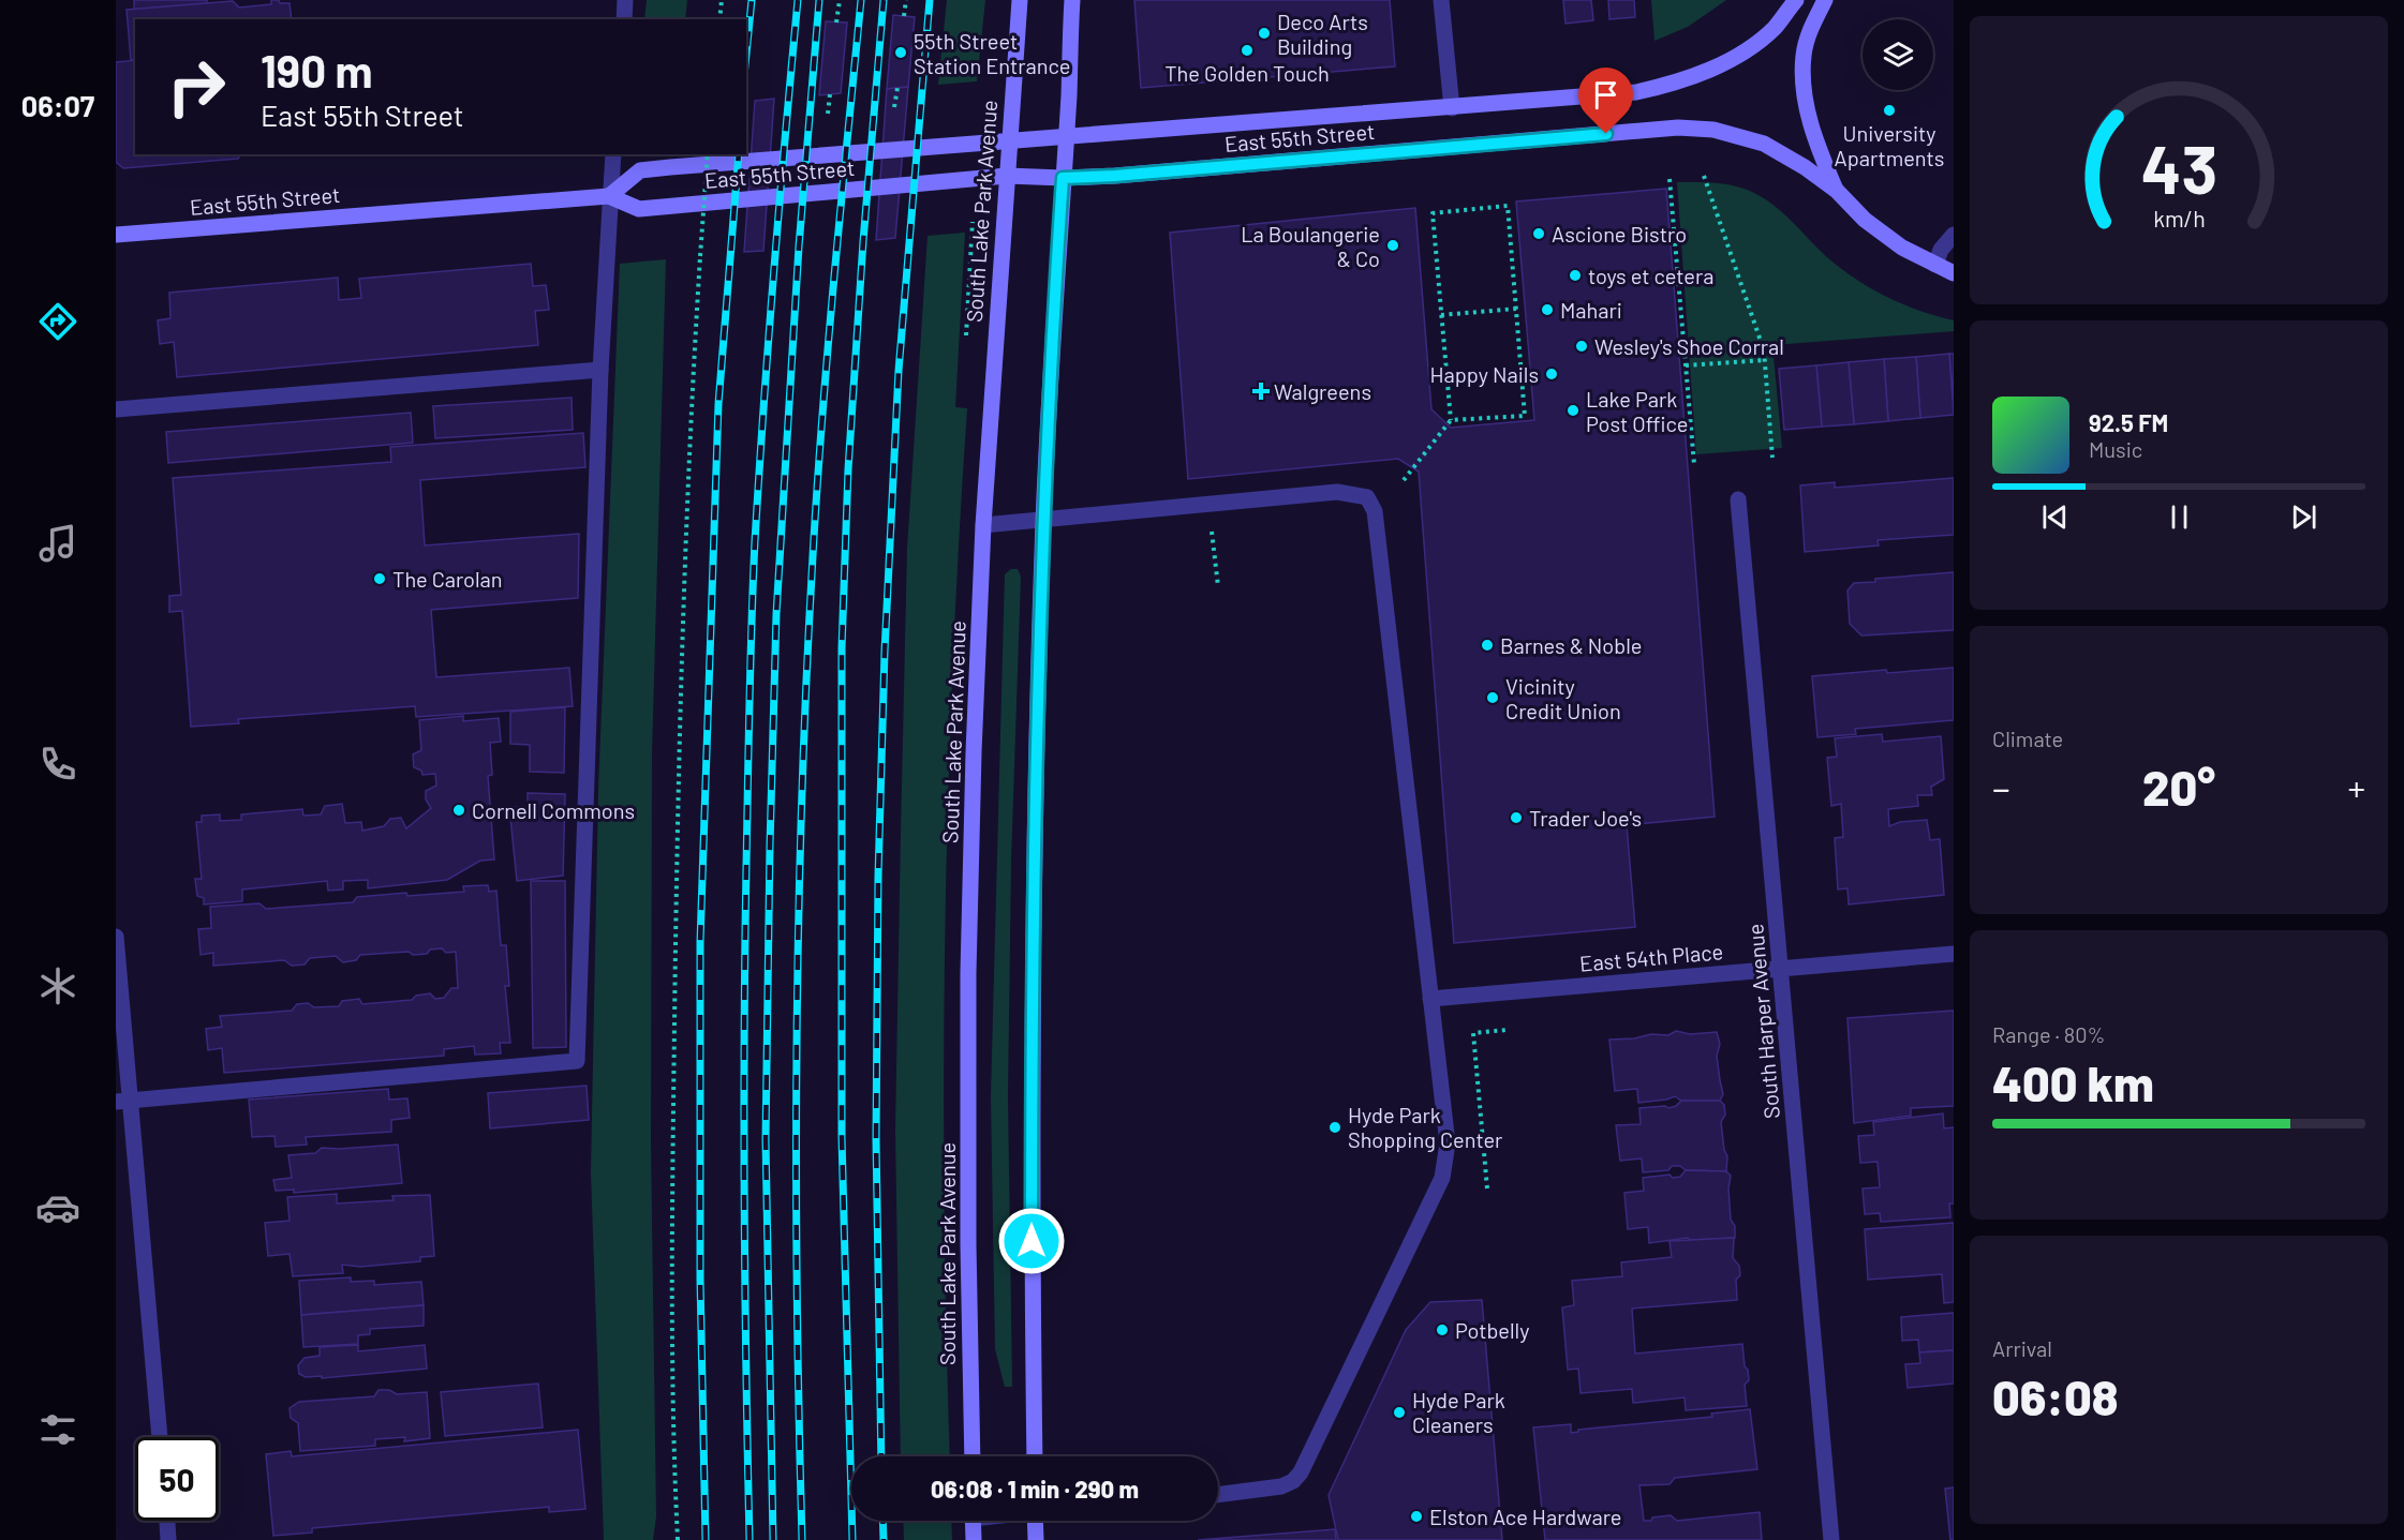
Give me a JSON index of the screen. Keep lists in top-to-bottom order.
{
  "streets": {
    "main road": ["East 55th Street", "South Lake Park Avenue"],
    "street": ["East 54th Place", "South Harper Avenue"]
  },
  "crossings": [
    ["East 55th Street", "South Lake Park Avenue"],
    ["East 54th Place", "South Harper Avenue"]
  ],
  "places": {
    "other": [
      "Deco Arts Building",
      "The Golden Touch",
      "55th Street Station Entrance",
      "University Apartments",
      "Ascione Bistro",
      "La Boulangerie & Co",
      "toys et cetera",
      "Mahari",
      "Wesley's Shoe Corral",
      "Happy Nails",
      "Lake Park Post Office",
      "The Carolan",
      "Barnes & Noble",
      "Vicinity Credit Union",
      "Cornell Commons",
      "Trader Joe's",
      "Hyde Park Shopping Center",
      "Potbelly",
      "Hyde Park Cleaners",
      "Elston Ace Hardware"
    ],
    "health": ["Walgreens"]
  },
  "page": {
    "tabs": "06:07",
    "turn": ["190 m", "East 55th Street"],
    "song": ["92.5 FM", "Music"],
    "tile": [
      "Climate",
      ["Range · 80%", "400 km"],
      ["Arrival", "06:08"]
    ],
    "heat": ["−", "20°", "+"],
    "limit": "50",
    "trip": "06:08 · 1 min · 290 m",
    "gauge": ["43", "km/h"]
  }
}
